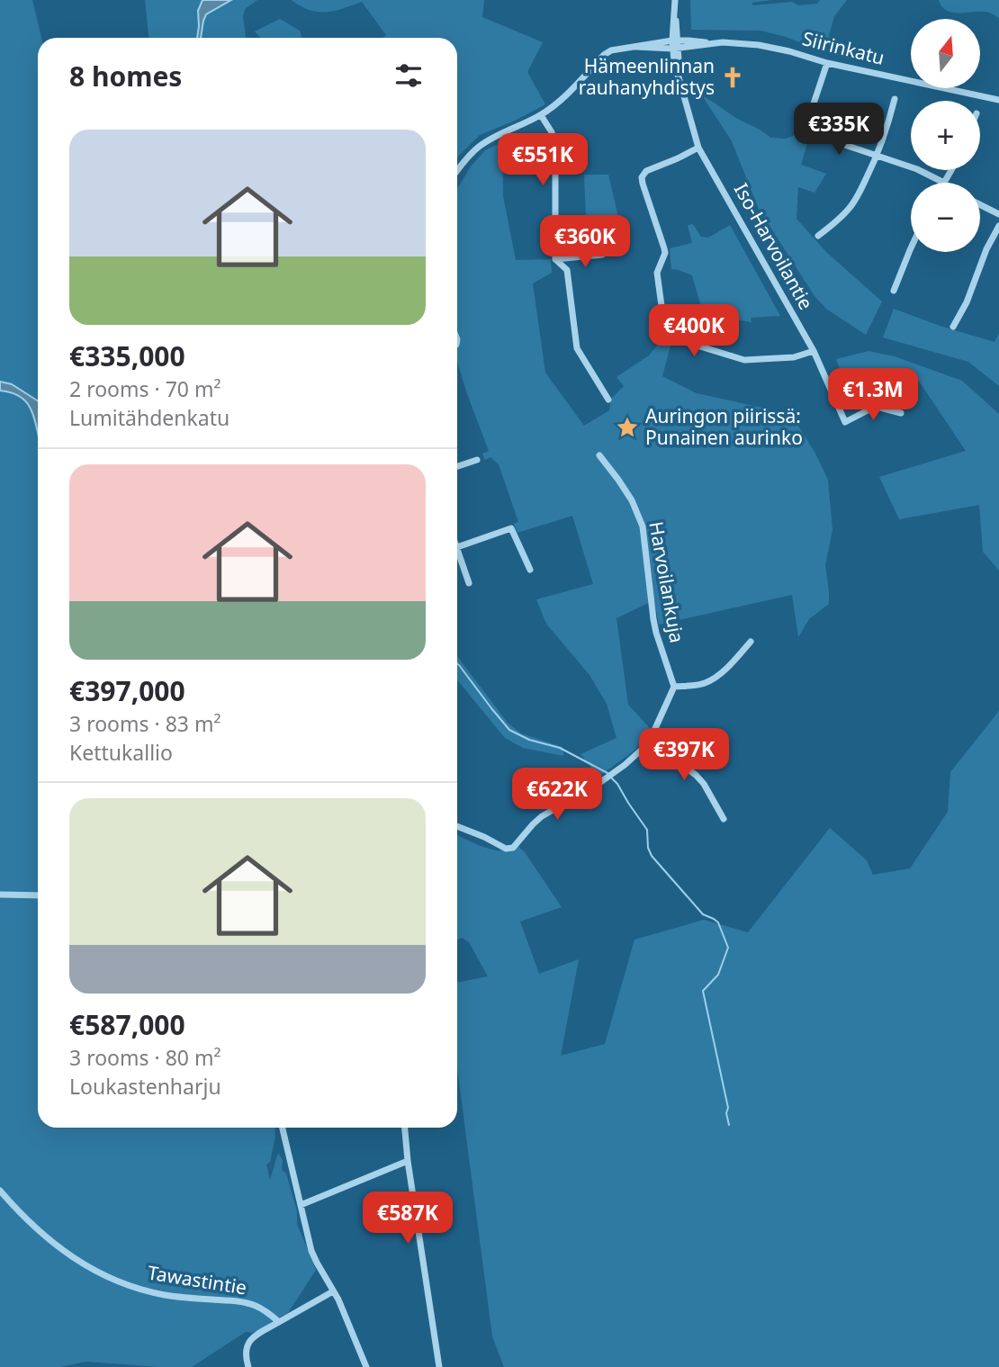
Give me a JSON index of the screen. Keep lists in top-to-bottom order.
{
  "streets": {
    "street": [
      "Siirinkatu",
      "Iso-Harvoilantie",
      "Harvoilankuja",
      "Tawastintie"
    ]
  },
  "crossings": [
    ["Siirinkatu", "Iso-Harvoilantie"]
  ],
  "places": {
    "church": ["Hämeenlinnan rauhanyhdistys"],
    "place": ["Auringon piirissä: Punainen aurinko"]
  },
  "north": "top",
  "page": {
    "map_buttons": ["+", "−"],
    "heading": "8 homes",
    "price": [
      "€335K",
      "€551K",
      "€360K",
      "€400K",
      "€1.3M",
      "€397K",
      "€622K",
      "€587K"
    ],
    "list": [
      {
        "name": "€335,000",
        "note": "2 rooms · 70 m² · Lumitähdenkatu"
      },
      {
        "name": "€397,000",
        "note": "3 rooms · 83 m² · Kettukallio"
      },
      {
        "name": "€587,000",
        "note": "3 rooms · 80 m² · Loukastenharju"
      }
    ]
  }
}
